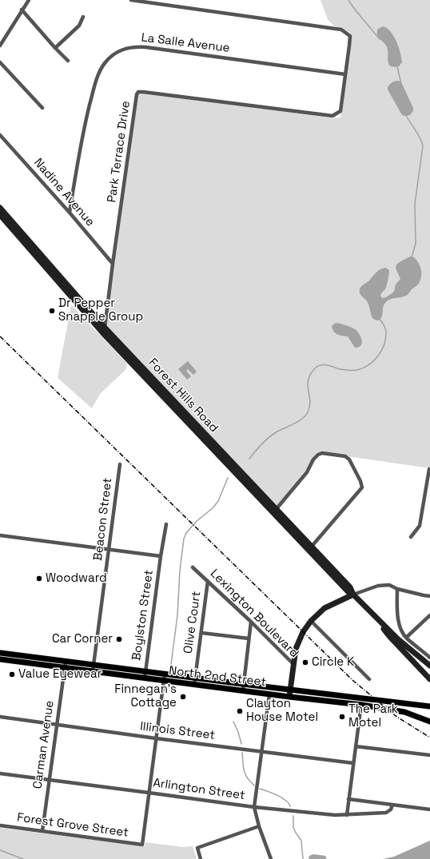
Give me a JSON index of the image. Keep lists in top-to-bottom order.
{
  "streets": {
    "main road": ["North 2nd Street"],
    "street": [
      "La Salle Avenue",
      "Park Terrace Drive",
      "Nadine Avenue",
      "Forest Hills Road",
      "Beacon Street",
      "Lexington Boulevard",
      "Boylston Street",
      "Olive Court",
      "Illinois Street",
      "Carman Avenue",
      "Arlington Street",
      "Forest Grove Street"
    ]
  },
  "crossings": [
    ["La Salle Avenue", "Park Terrace Drive"],
    ["La Salle Avenue", "Nadine Avenue"],
    ["Park Terrace Drive", "Nadine Avenue"],
    ["Park Terrace Drive", "Forest Hills Road"],
    ["Beacon Street", "North 2nd Street"],
    ["Lexington Boulevard", "Olive Court"],
    ["Lexington Boulevard", "North 2nd Street"],
    ["Boylston Street", "North 2nd Street"],
    ["Olive Court", "North 2nd Street"],
    ["North 2nd Street", "Carman Avenue"],
    ["Illinois Street", "Carman Avenue"],
    ["Carman Avenue", "Arlington Street"],
    ["Carman Avenue", "Forest Grove Street"],
    ["Arlington Street", "Forest Grove Street"]
  ],
  "places": [
    "Dr Pepper Snapple Group",
    "Woodward",
    "Car Corner",
    "Circle K",
    "Value Eyewear",
    "Finnegan's Cottage",
    "Clayton House Motel",
    "The Park Motel"
  ]
}
